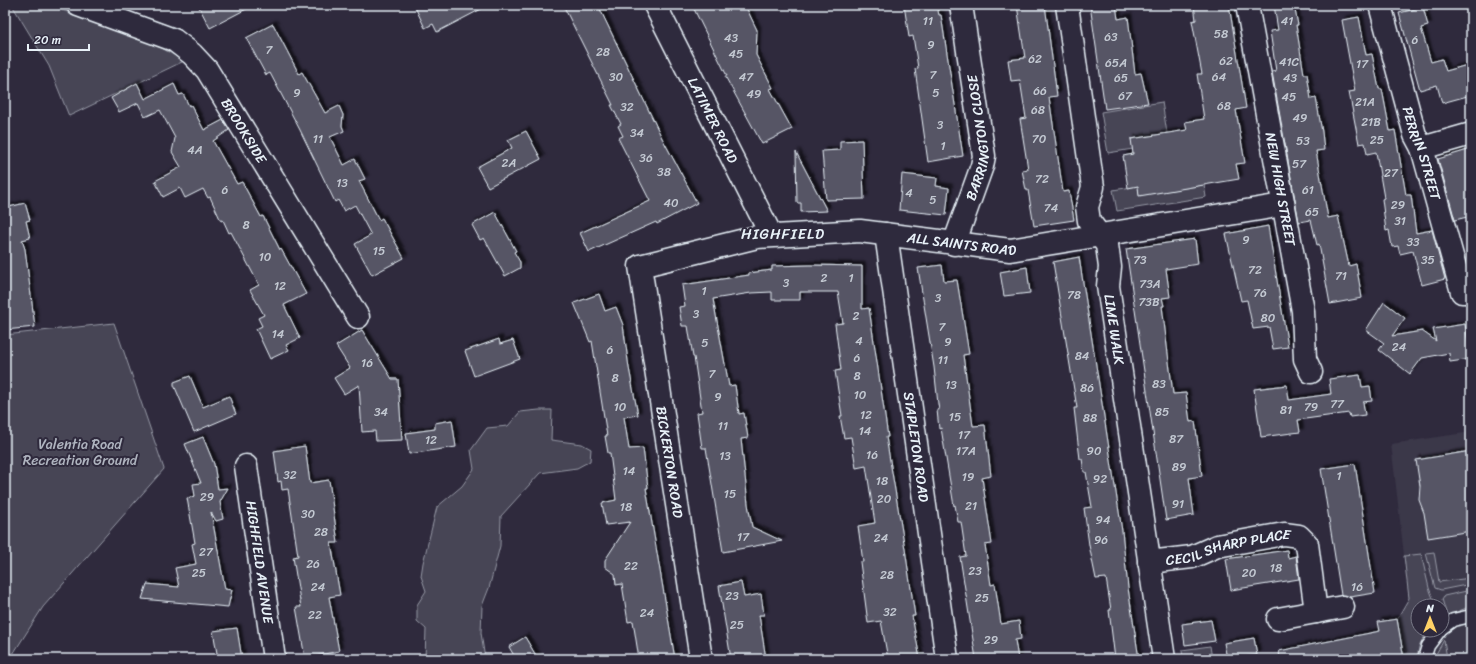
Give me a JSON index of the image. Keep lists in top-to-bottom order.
{
  "streets": {
    "street": [
      "LATIMER ROAD",
      "BROOKSIDE",
      "BARRINGTON CLOSE",
      "PERRIN STREET",
      "NEW HIGH STREET",
      "ALL SAINTS ROAD",
      "LIME WALK",
      "STAPLETON ROAD",
      "BICKERTON ROAD",
      "CECIL SHARP PLACE",
      "HIGHFIELD AVENUE"
    ]
  },
  "crossings": [
    ["LATIMER ROAD", "ALL SAINTS ROAD"],
    ["BARRINGTON CLOSE", "ALL SAINTS ROAD"],
    ["NEW HIGH STREET", "ALL SAINTS ROAD"],
    ["ALL SAINTS ROAD", "LIME WALK"],
    ["ALL SAINTS ROAD", "STAPLETON ROAD"],
    ["ALL SAINTS ROAD", "BICKERTON ROAD"],
    ["LIME WALK", "CECIL SHARP PLACE"]
  ],
  "districts": ["HIGHFIELD"],
  "parks": ["Valentia Road Recreation Ground"],
  "house_numbers": [
    "11",
    "41",
    "58",
    "63",
    "43",
    "6",
    "9",
    "7",
    "28",
    "45",
    "62",
    "62",
    "41C",
    "65A",
    "17",
    "7",
    "30",
    "47",
    "64",
    "65",
    "43",
    "66",
    "9",
    "5",
    "49",
    "67",
    "45",
    "21A",
    "68",
    "32",
    "68",
    "49",
    "21B",
    "3",
    "34",
    "11",
    "70",
    "25",
    "53",
    "1",
    "4A",
    "36",
    "2A",
    "57",
    "38",
    "27",
    "72",
    "13",
    "6",
    "61",
    "4",
    "5",
    "40",
    "29",
    "74",
    "65",
    "31",
    "8",
    "9",
    "33",
    "15",
    "10",
    "73",
    "35",
    "72",
    "71",
    "2",
    "1",
    "3",
    "73A",
    "12",
    "1",
    "76",
    "78",
    "3",
    "73B",
    "3",
    "2",
    "80",
    "7",
    "14",
    "4",
    "9",
    "5",
    "24",
    "6",
    "84",
    "6",
    "11",
    "16",
    "7",
    "8",
    "8",
    "83",
    "13",
    "86",
    "10",
    "9",
    "77",
    "10",
    "79",
    "81",
    "34",
    "85",
    "12",
    "15",
    "88",
    "11",
    "14",
    "17",
    "87",
    "12",
    "17A",
    "90",
    "16",
    "13",
    "89",
    "14",
    "32",
    "1",
    "19",
    "92",
    "18",
    "15",
    "29",
    "20",
    "91",
    "21",
    "18",
    "30",
    "94",
    "28",
    "17",
    "24",
    "96",
    "27",
    "26",
    "22",
    "18",
    "23",
    "25",
    "20",
    "28",
    "24",
    "16",
    "23",
    "25",
    "32",
    "24",
    "22",
    "25",
    "29"
  ],
  "scale_bar": "20 m",
  "north": "top"
}
